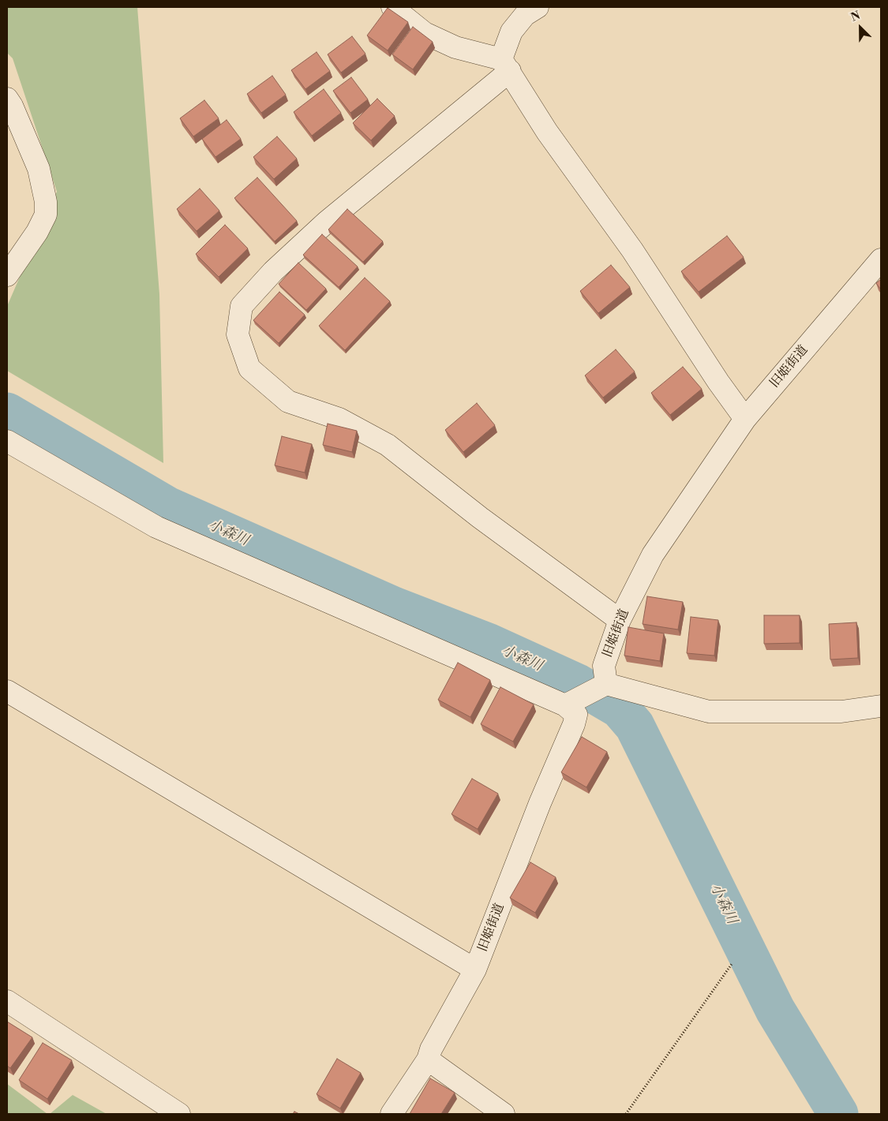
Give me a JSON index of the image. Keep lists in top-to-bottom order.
{
  "streets": {
    "street": ["旧姫街道"]
  },
  "water": ["小森川"],
  "north": "top left"
}
